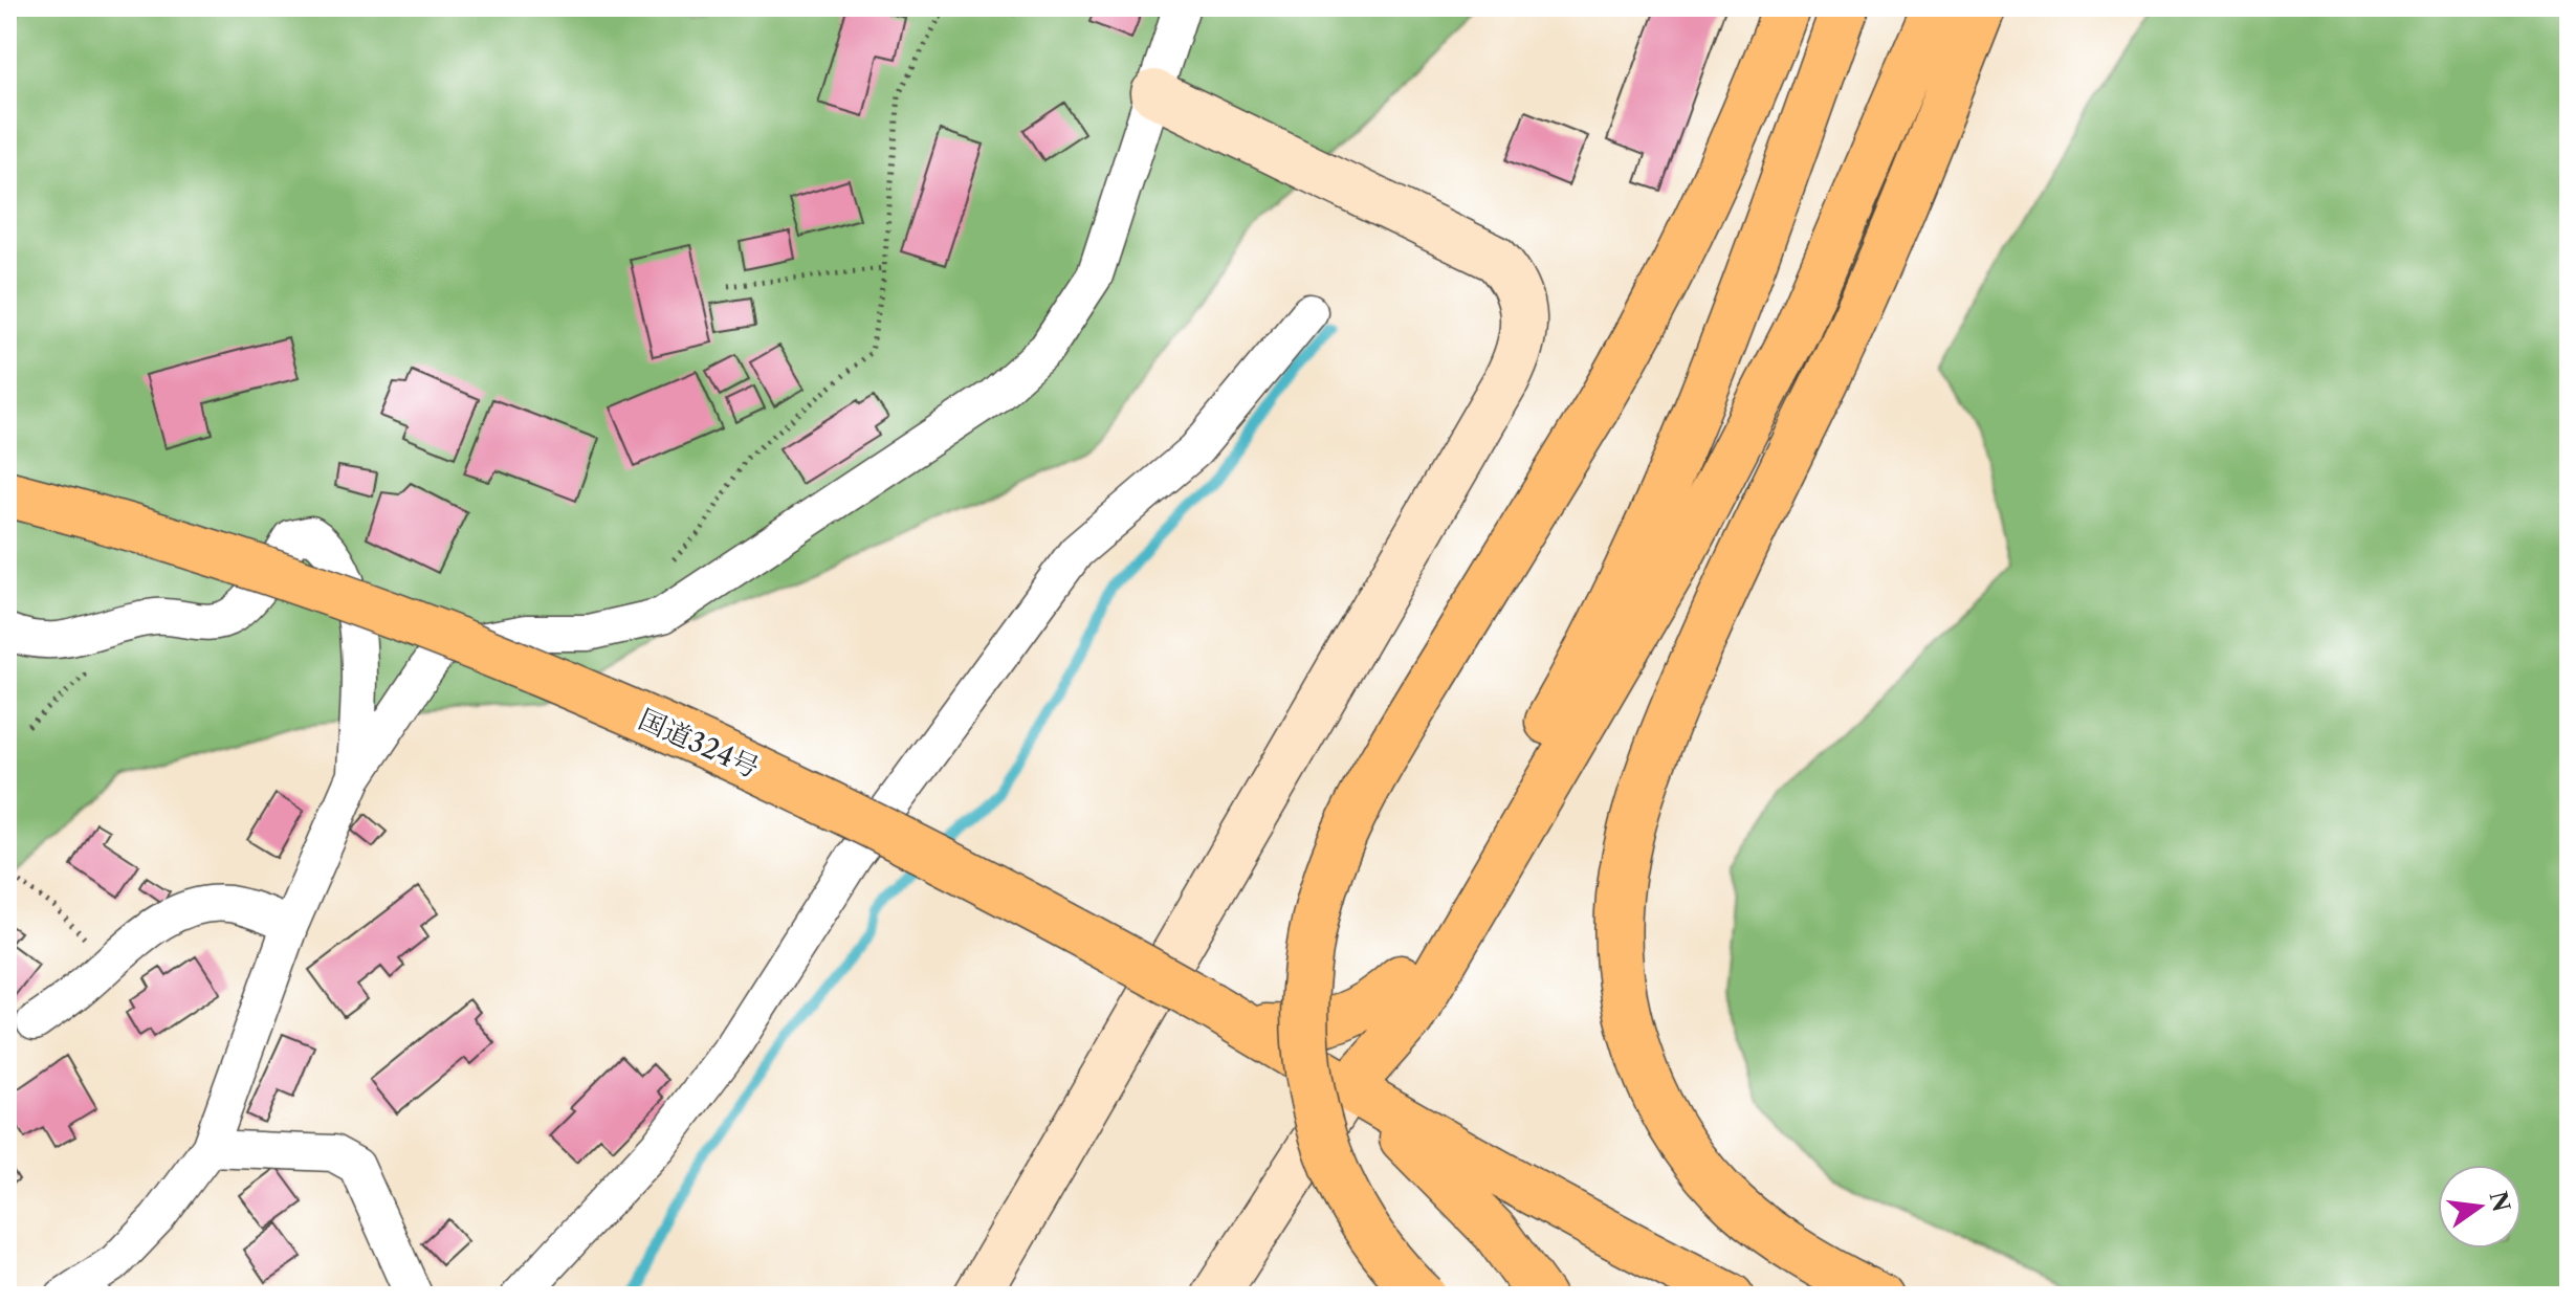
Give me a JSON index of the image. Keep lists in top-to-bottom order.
{
  "streets": {
    "highway": ["国道324号"]
  },
  "north": "right"
}
